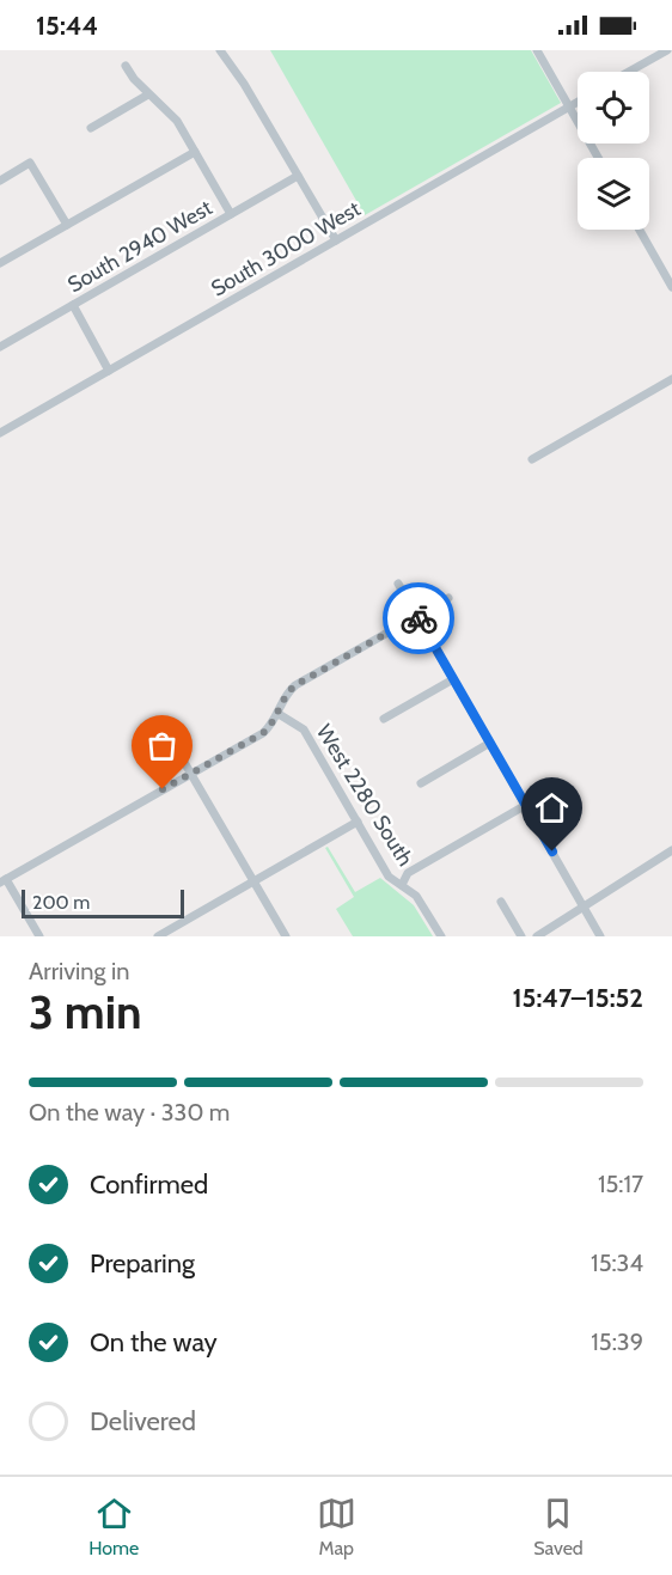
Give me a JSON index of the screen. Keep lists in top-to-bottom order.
{
  "streets": {
    "street": ["South 2940 West", "South 3000 West", "West 2280 South"]
  },
  "scale_bar": "200 m",
  "page": {
    "status": "15:44",
    "scale": "200 m",
    "heading": ["3 min", "Arriving in", "15:47–15:52"],
    "bar": "On the way · 330 m",
    "list": [
      ["Confirmed", "15:17"],
      ["Preparing", "15:34"],
      ["On the way", "15:39"],
      "Delivered"
    ],
    "tabs": ["Home", "Map", "Saved"]
  }
}
